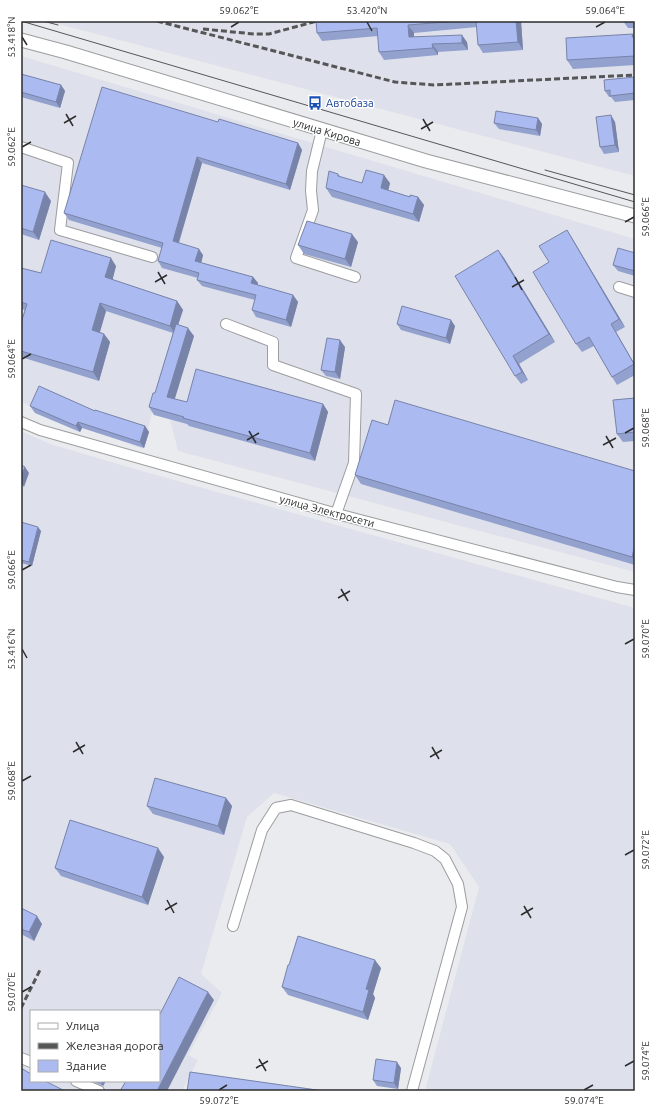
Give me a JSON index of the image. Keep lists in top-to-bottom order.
{
  "streets": {
    "main road": ["улица Кирова"],
    "street": ["улица Электросети"]
  },
  "places": {
    "bus stop": ["Автобаза"]
  },
  "legend": ["Улица", "Железная дорога", "Здание"],
  "coordinates": [
    "59.062°E",
    "53.420°N",
    "59.064°E",
    "53.418°N",
    "59.066°E",
    "59.068°E",
    "59.070°E",
    "53.416°N",
    "59.072°E",
    "59.074°E"
  ]
}
